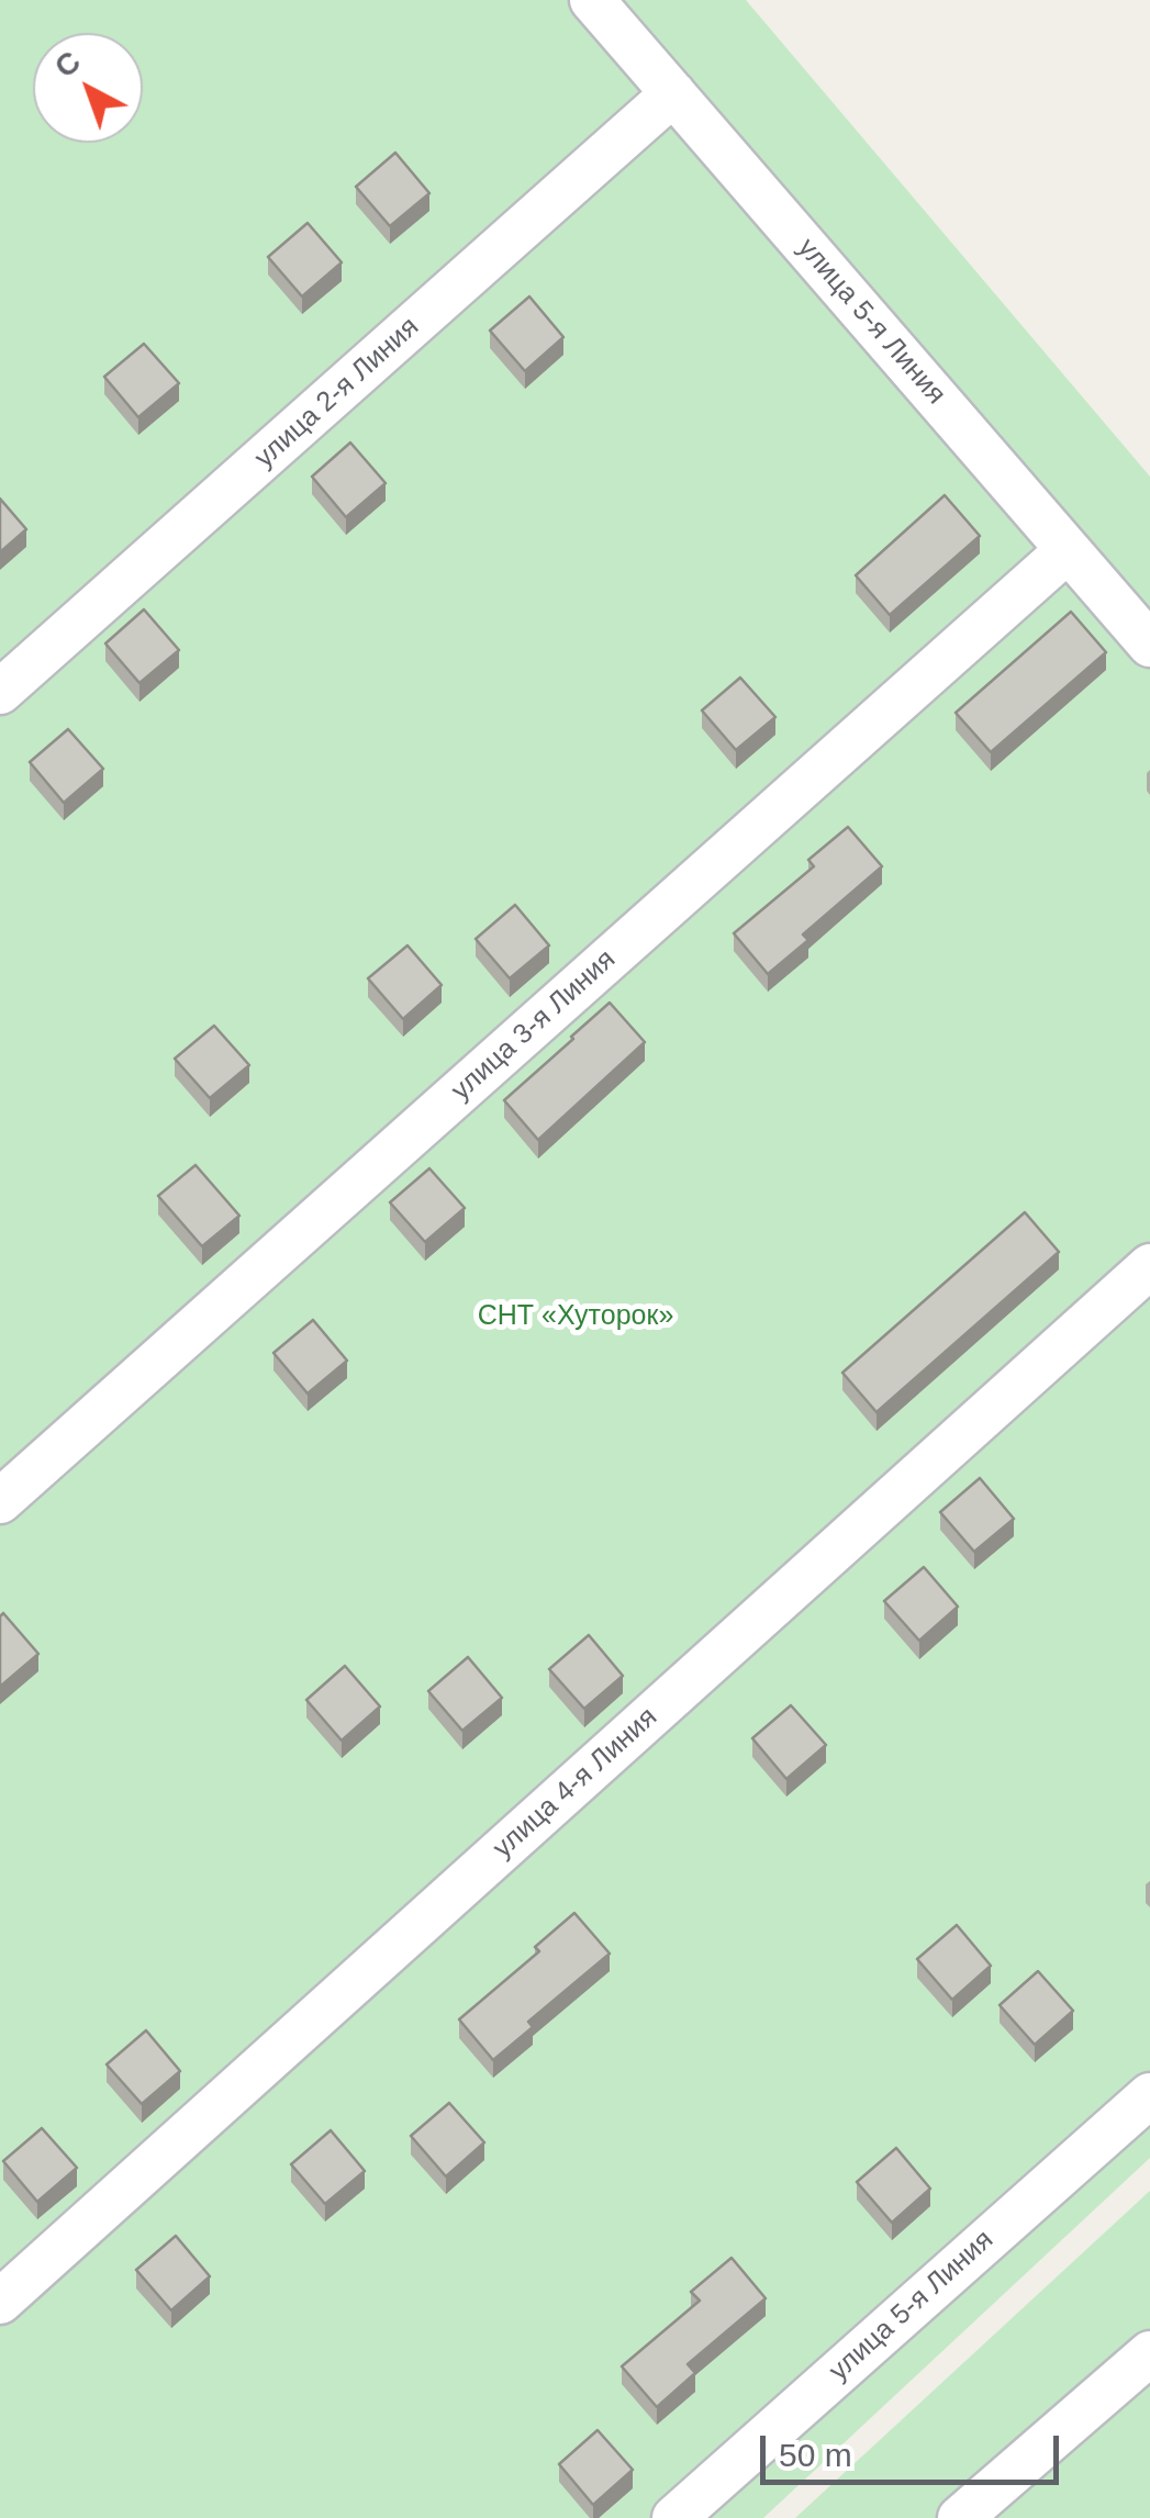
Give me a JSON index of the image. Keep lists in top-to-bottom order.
{
  "streets": {
    "street": [
      "улица 5-я Линия",
      "улица 2-я Линия",
      "улица 3-я Линия",
      "улица 4-я Линия"
    ]
  },
  "crossings": [
    ["улица 5-я Линия", "улица 2-я Линия"],
    ["улица 5-я Линия", "улица 3-я Линия"]
  ],
  "parks": ["СНТ «Хуторок»"],
  "scale_bar": "50 m",
  "north": "top left"
}
